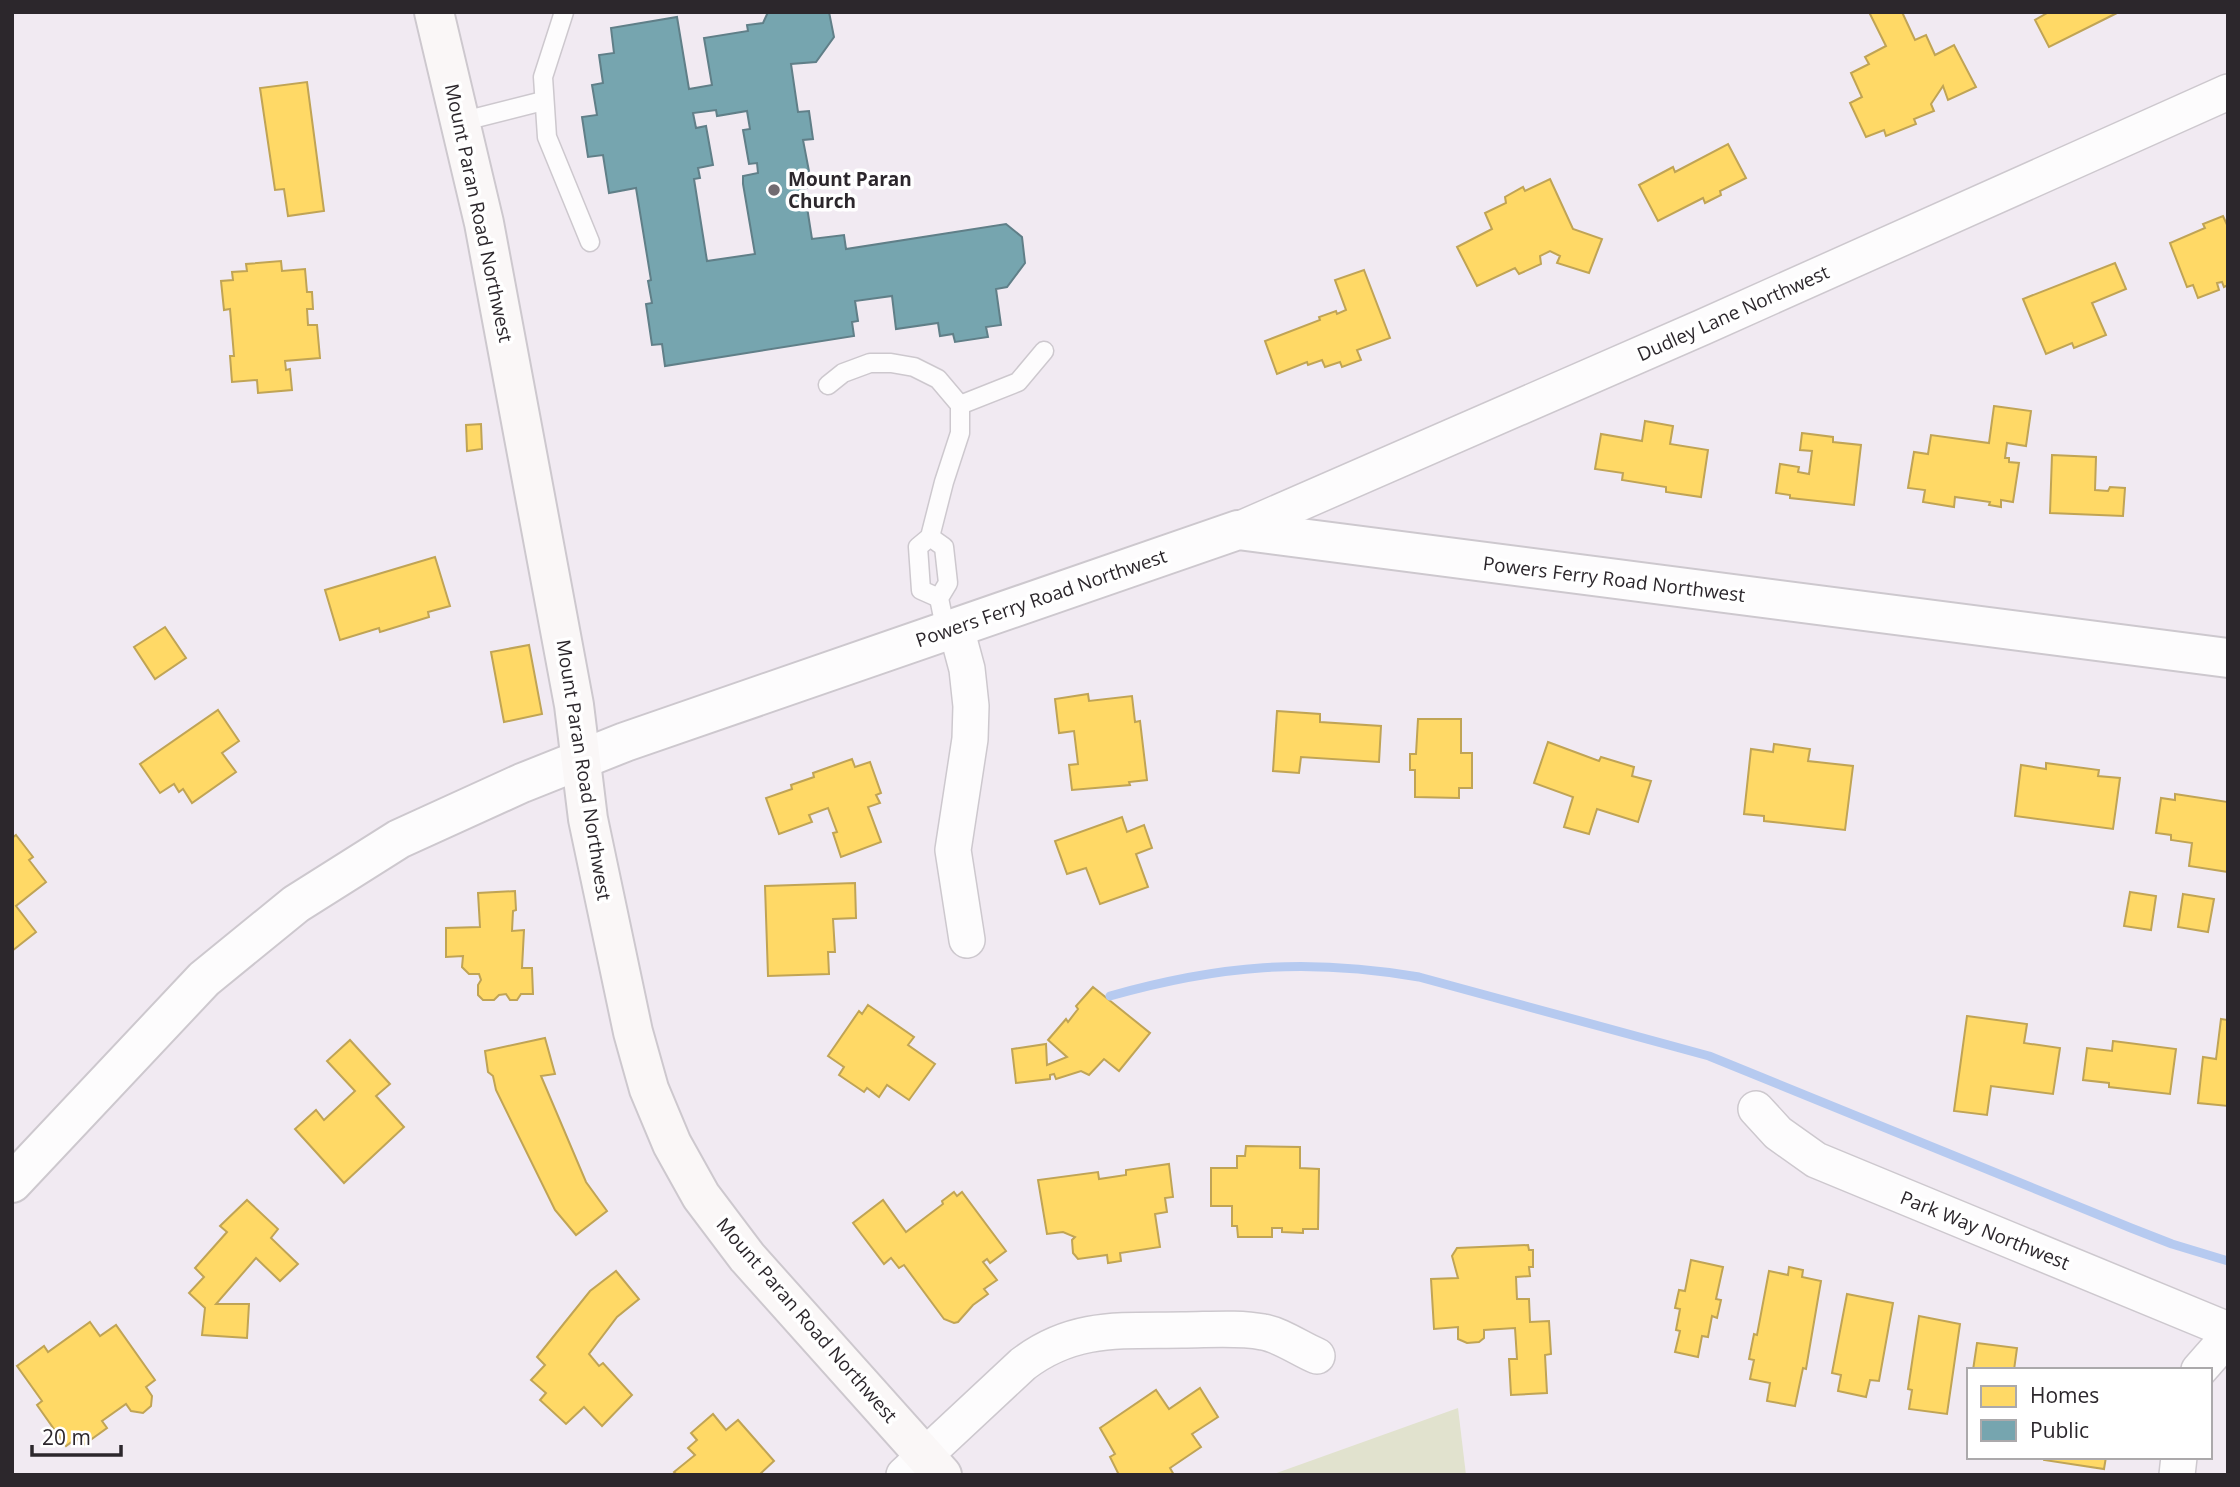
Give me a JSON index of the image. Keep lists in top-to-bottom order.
{
  "streets": {
    "main road": ["Mount Paran Road Northwest"],
    "street": ["Dudley Lane Northwest", "Powers Ferry Road Northwest", "Park Way Northwest"]
  },
  "crossings": [
    ["Mount Paran Road Northwest", "Powers Ferry Road Northwest"],
    ["Dudley Lane Northwest", "Powers Ferry Road Northwest"]
  ],
  "places": ["Mount Paran Church"],
  "legend": ["Homes", "Public"],
  "scale_bar": "20 m"
}
